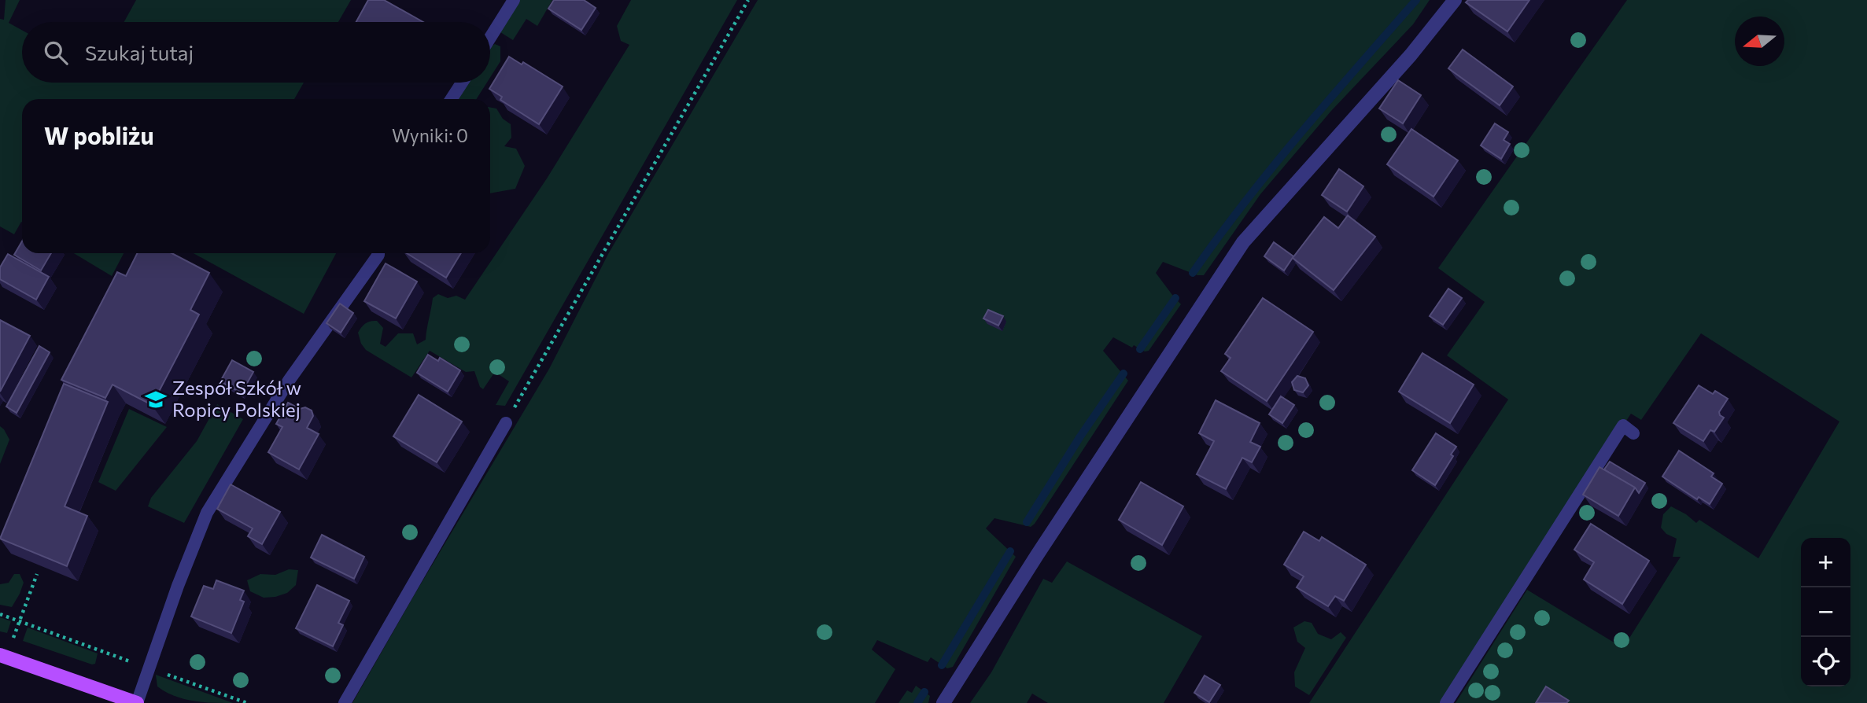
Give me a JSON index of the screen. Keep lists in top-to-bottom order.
{
  "places": {
    "school or university": ["Zespół Szkół w Ropicy Polskiej"]
  },
  "north": "left",
  "page": {
    "search": "Szukaj tutaj",
    "heading": ["W pobliżu", "Wyniki: 0"],
    "map_buttons": ["+", "−"]
  }
}
